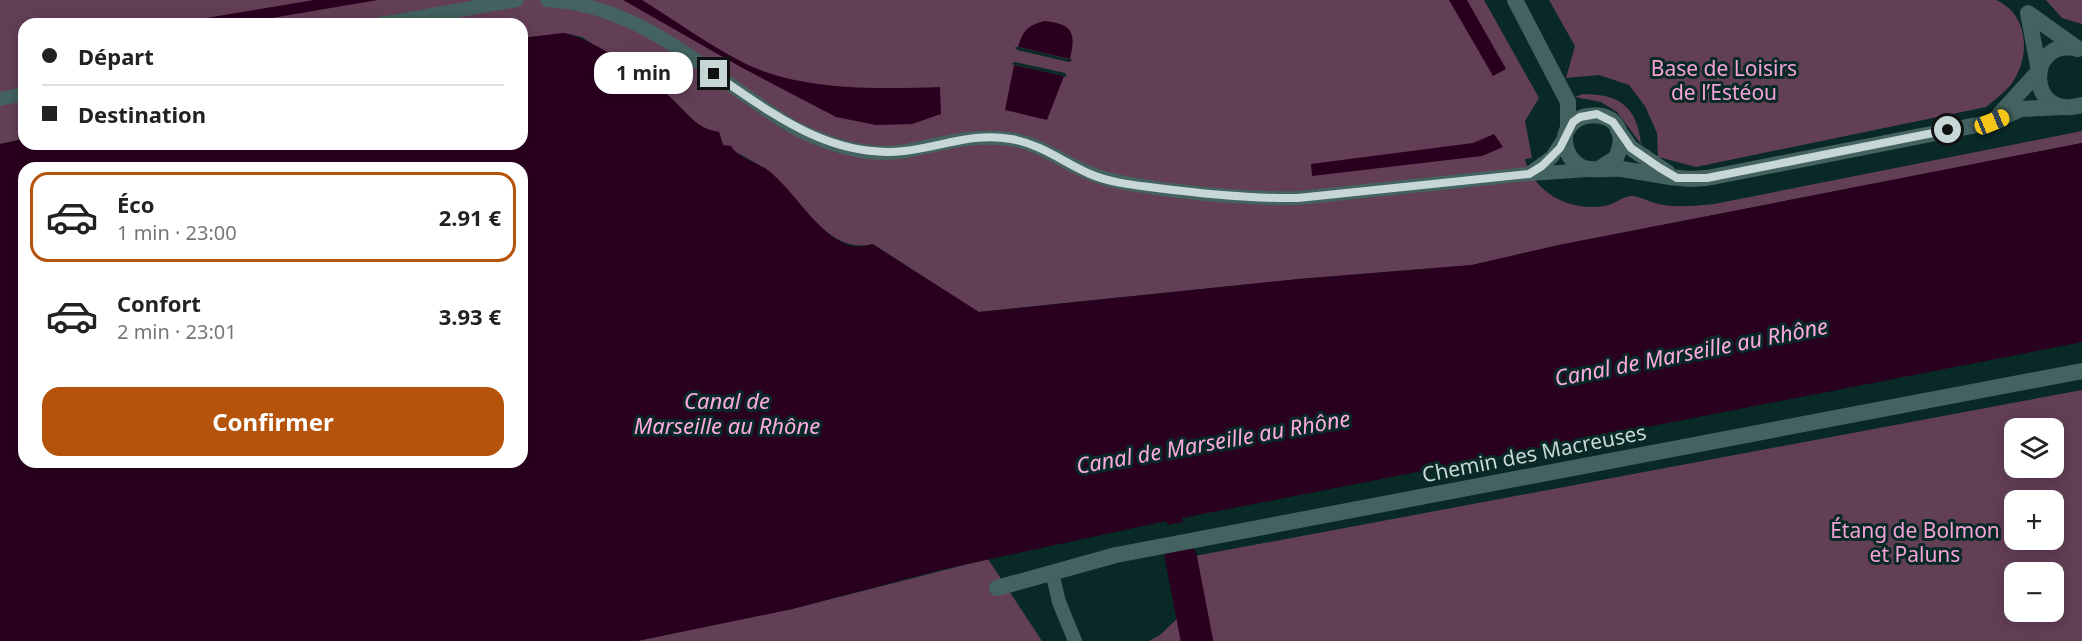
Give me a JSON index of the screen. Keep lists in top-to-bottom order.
{
  "streets": {
    "street": ["Chemin des Macreuses"]
  },
  "water": ["Canal de Marseille au Rhône"],
  "parks": ["Base de Loisirs de l’Estéou", "Étang de Bolmon et Paluns"],
  "page": {
    "banner": ["Départ", "Destination"],
    "bubble": "1 min",
    "list": [
      {
        "name": "Éco",
        "note": "1 min · 23:00",
        "value": "2.91 €"
      },
      {
        "name": "Confort",
        "note": "2 min · 23:01",
        "value": "3.93 €"
      }
    ],
    "buttons": "Confirmer",
    "map_buttons": ["+", "−"]
  }
}
